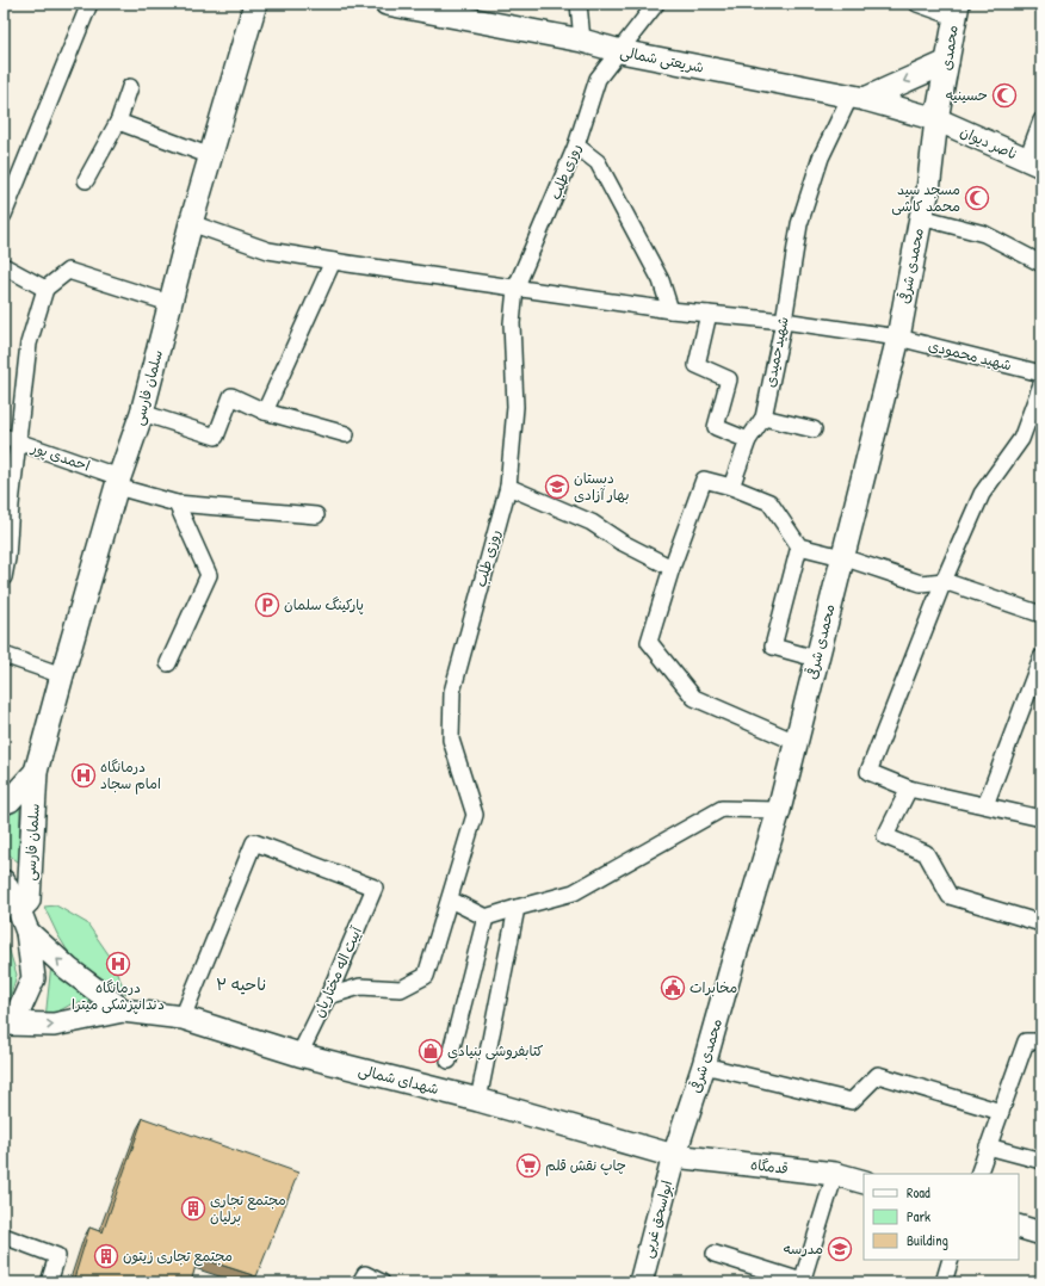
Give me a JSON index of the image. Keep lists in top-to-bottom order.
{
  "streets": {
    "main road": [
      "محمدی",
      "شریعتی شمالی",
      "ناصر دیوان",
      "محمدی شرقی",
      "سلمان فارسی",
      "شهدای شمالی",
      "قدمگاه",
      "ابواسحق غربی"
    ],
    "street": [
      "روزی طلب",
      "شهیدحمیدی",
      "شهید محمودی",
      "احمدی پور",
      "آییت اله مختاریان"
    ]
  },
  "crossings": [
    ["محمدی", "شریعتی شمالی"],
    ["محمدی", "ناصر دیوان"],
    ["محمدی", "محمدی شرقی"],
    ["شریعتی شمالی", "ناصر دیوان"],
    ["شریعتی شمالی", "روزی طلب"],
    ["شریعتی شمالی", "محمدی شرقی"],
    ["شریعتی شمالی", "شهیدحمیدی"],
    ["ناصر دیوان", "محمدی شرقی"],
    ["روزی طلب", "شهید محمودی"],
    ["روزی طلب", "آییت اله مختاریان"],
    ["محمدی شرقی", "شهید محمودی"],
    ["محمدی شرقی", "شهدای شمالی"],
    ["محمدی شرقی", "قدمگاه"],
    ["محمدی شرقی", "ابواسحق غربی"],
    ["شهیدحمیدی", "شهید محمودی"],
    ["شهید محمودی", "سلمان فارسی"],
    ["سلمان فارسی", "احمدی پور"],
    ["آییت اله مختاریان", "شهدای شمالی"],
    ["شهدای شمالی", "قدمگاه"],
    ["شهدای شمالی", "ابواسحق غربی"],
    ["قدمگاه", "ابواسحق غربی"]
  ],
  "districts": ["ناحیه ۲"],
  "places": {
    "mosque": ["حسینیه", "مسجد سید محمد کاشی"],
    "school or university": ["دبستان بهار آزادی", "مدرسه"],
    "parking": ["پارکینگ سلمان"],
    "hospital": ["درمانگاه امام سجاد", "درمانگاه دندانپزشکی میترا"],
    "public building": ["مخابرات"],
    "shop": ["کتابفروشی بنیادی"],
    "supermarket": ["چاپ نقش قلم"],
    "building": ["مجتمع تجاری برلیان", "مجتمع تجاری زیتون"]
  },
  "legend": ["Road", "Park", "Building"]
}
